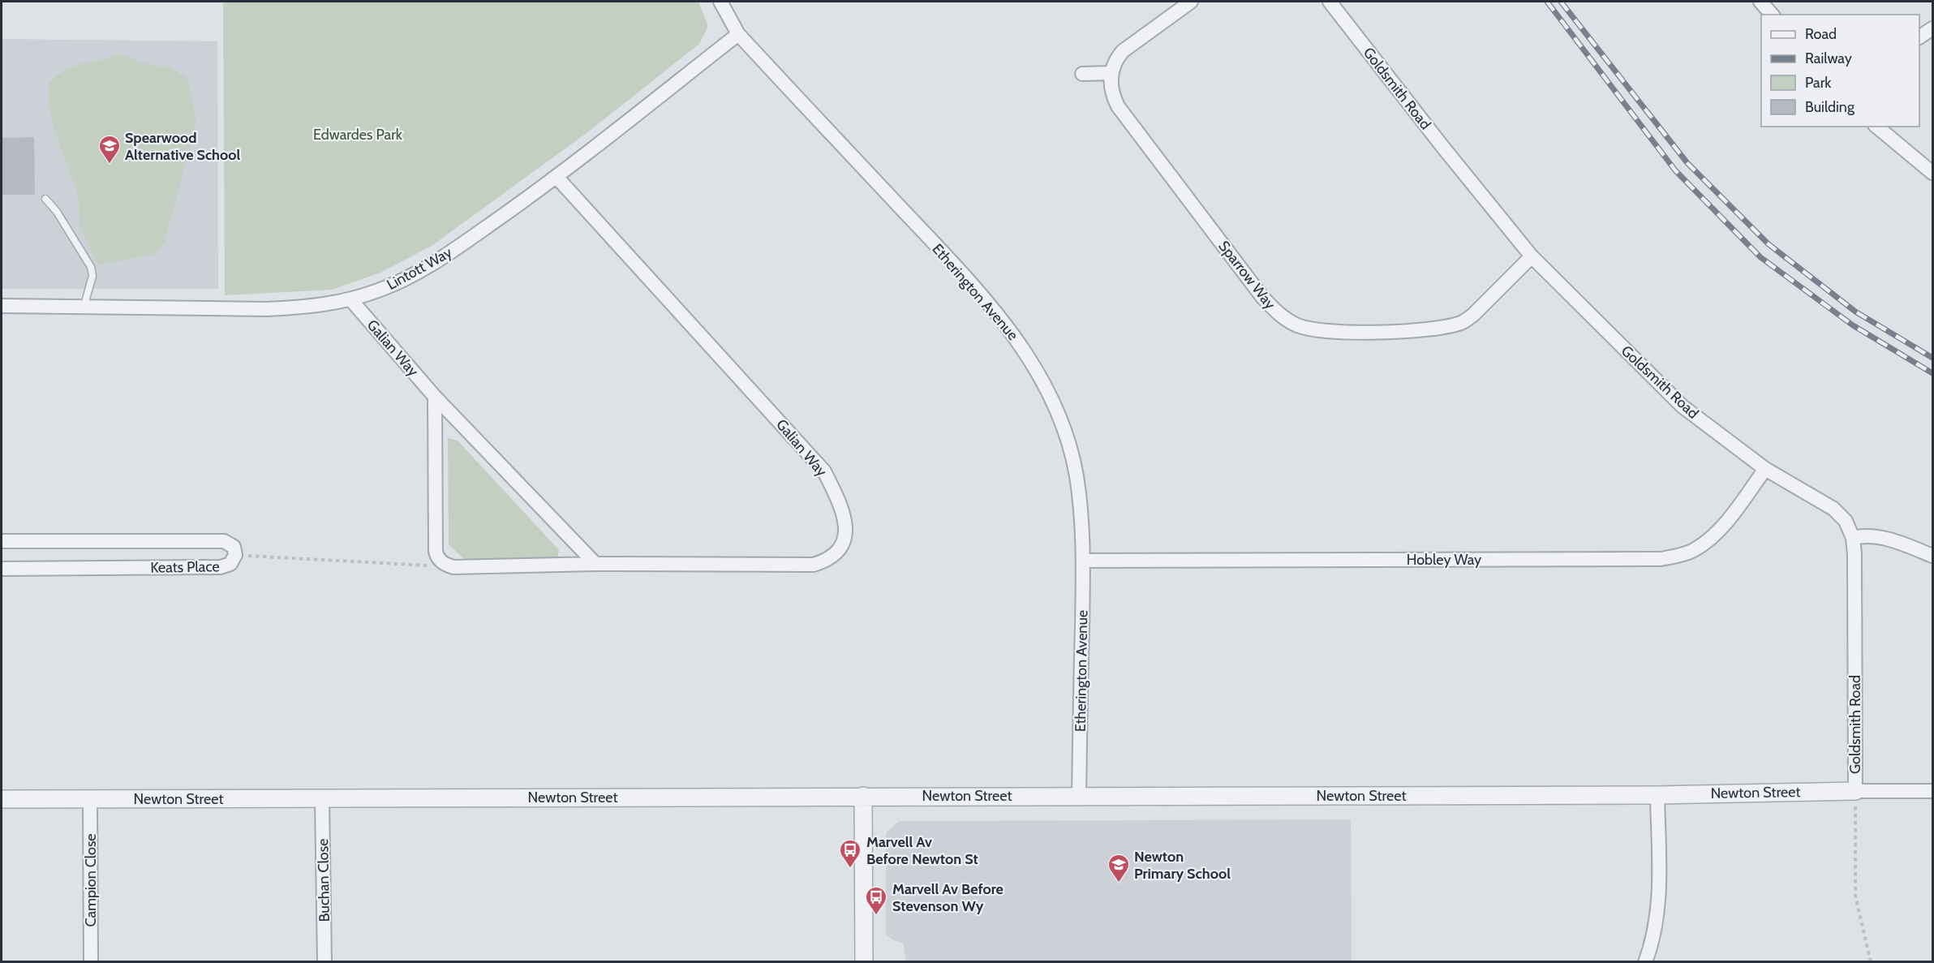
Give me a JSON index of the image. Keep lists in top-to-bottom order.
{
  "streets": {
    "street": [
      "Goldsmith Road",
      "Lintott Way",
      "Sparrow Way",
      "Etherington Avenue",
      "Galian Way",
      "Hobley Way",
      "Keats Place",
      "Newton Street",
      "Campion Close",
      "Buchan Close"
    ]
  },
  "crossings": [
    ["Goldsmith Road", "Sparrow Way"],
    ["Goldsmith Road", "Hobley Way"],
    ["Goldsmith Road", "Newton Street"],
    ["Lintott Way", "Etherington Avenue"],
    ["Lintott Way", "Galian Way"],
    ["Etherington Avenue", "Hobley Way"],
    ["Etherington Avenue", "Newton Street"],
    ["Newton Street", "Campion Close"],
    ["Newton Street", "Buchan Close"]
  ],
  "parks": ["Edwardes Park"],
  "places": {
    "school or university": ["Spearwood Alternative School", "Newton Primary School"],
    "bus stop": ["Marvell Av Before Newton St", "Marvell Av Before Stevenson Wy"]
  },
  "legend": [
    "Road",
    "Railway",
    "Park",
    "Building"
  ]
}
